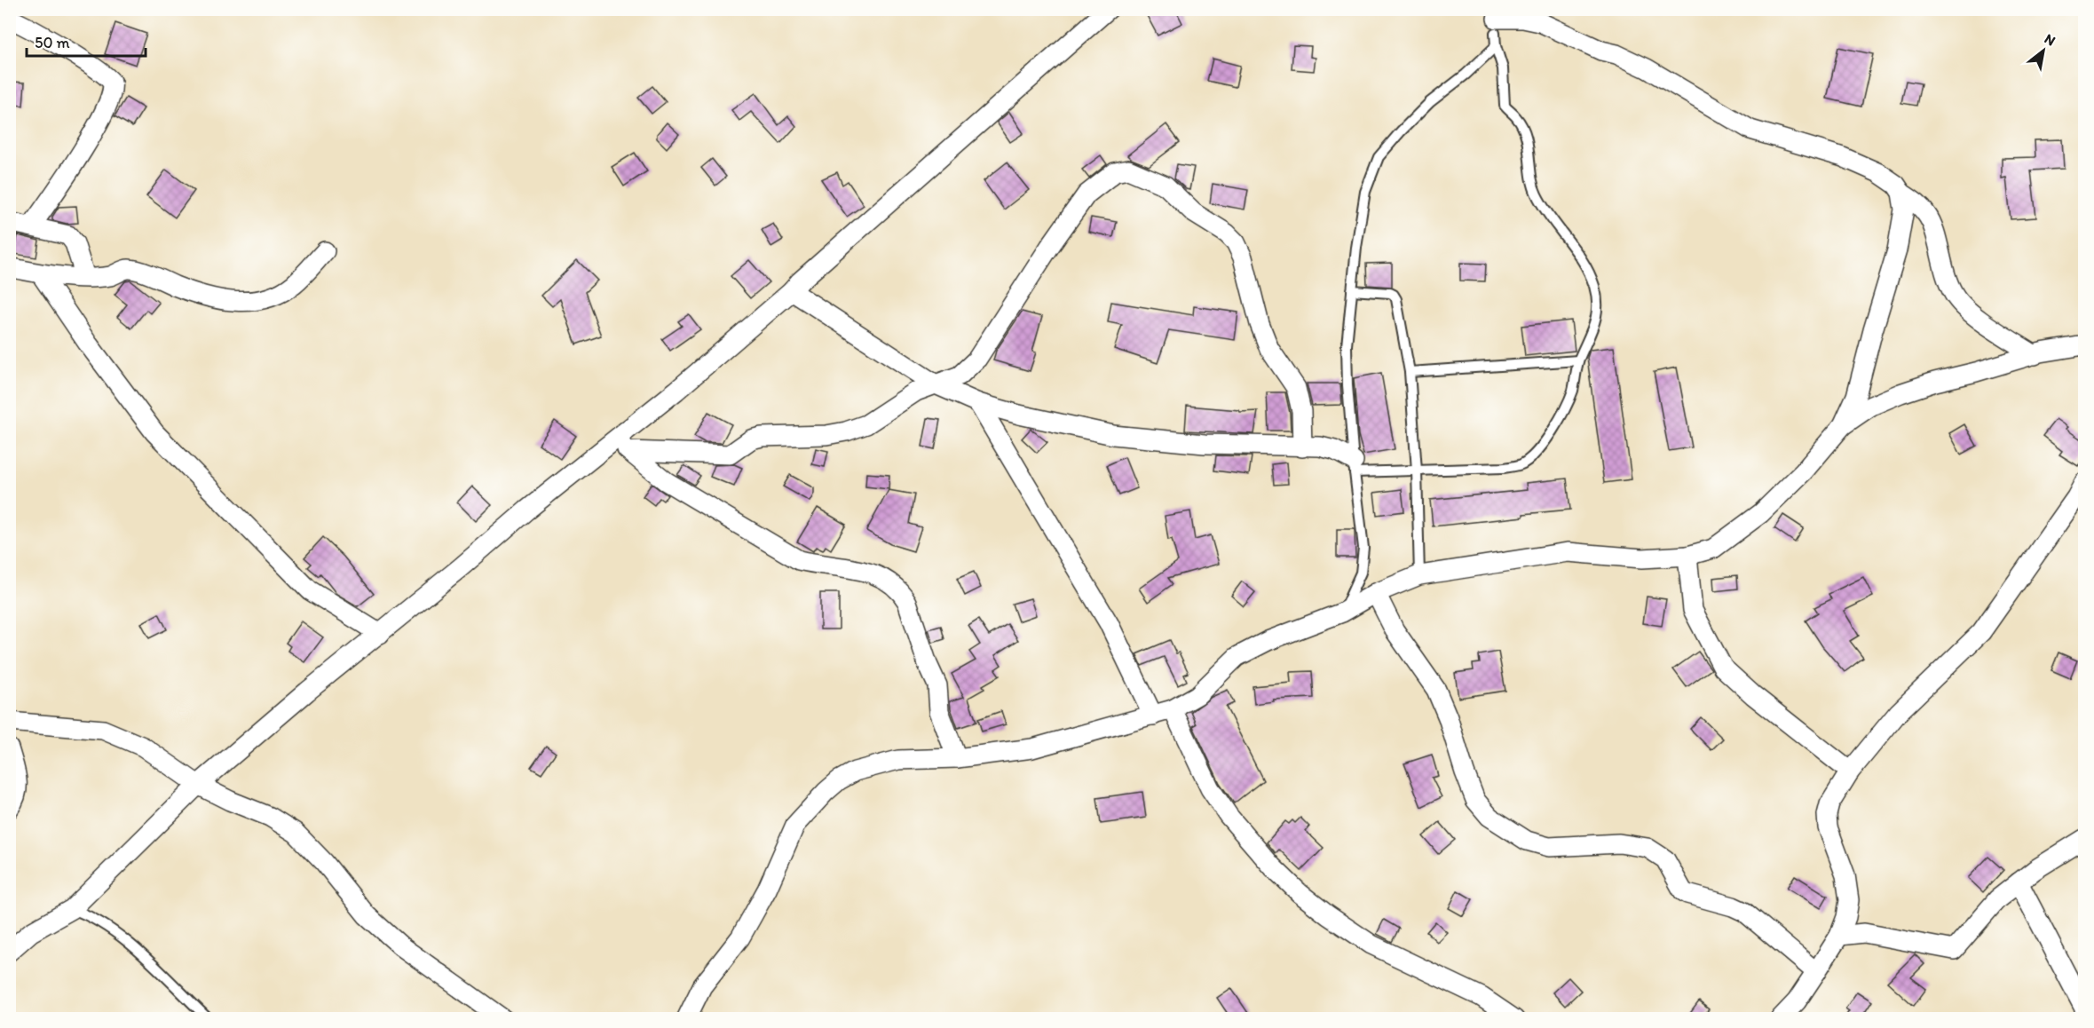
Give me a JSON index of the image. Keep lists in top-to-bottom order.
{
  "scale_bar": "50 m",
  "north": "top right"
}
